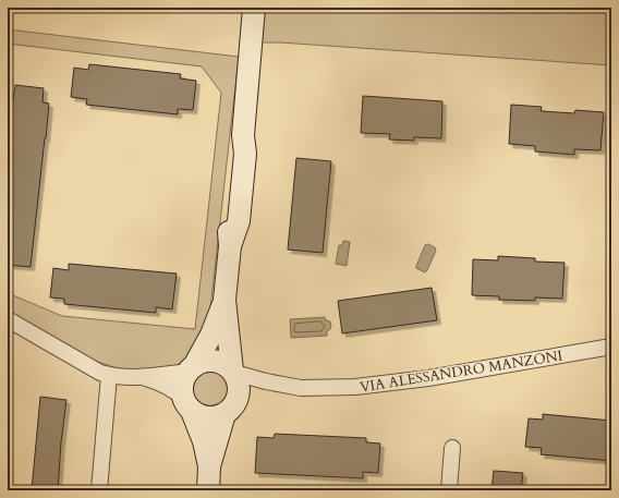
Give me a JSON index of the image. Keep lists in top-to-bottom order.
{
  "streets": {
    "street": ["VIA ALESSANDRO MANZONI"]
  }
}
